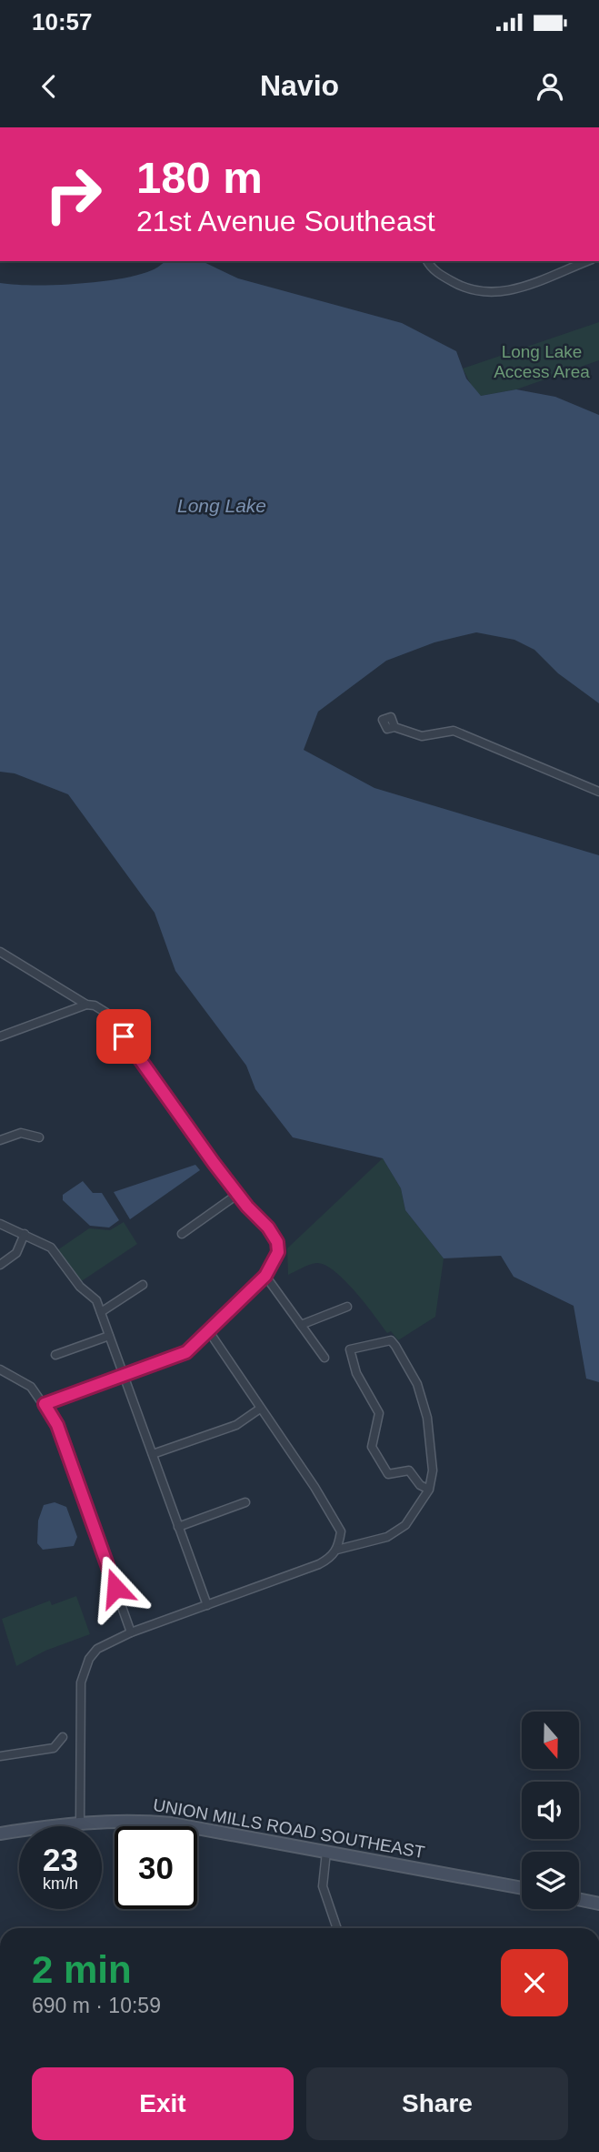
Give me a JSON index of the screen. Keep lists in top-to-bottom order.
{
  "streets": {
    "street": ["UNION MILLS ROAD SOUTHEAST"]
  },
  "water": ["Long Lake"],
  "parks": ["Long Lake Access Area"],
  "north": "bottom",
  "page": {
    "status": "10:57",
    "header": "Navio",
    "turn": ["180 m", "21st Avenue Southeast"],
    "speed": "23 km/h",
    "limit": "30",
    "heading": ["2 min", "690 m · 10:59"],
    "buttons": ["Exit", "Share"]
  }
}
